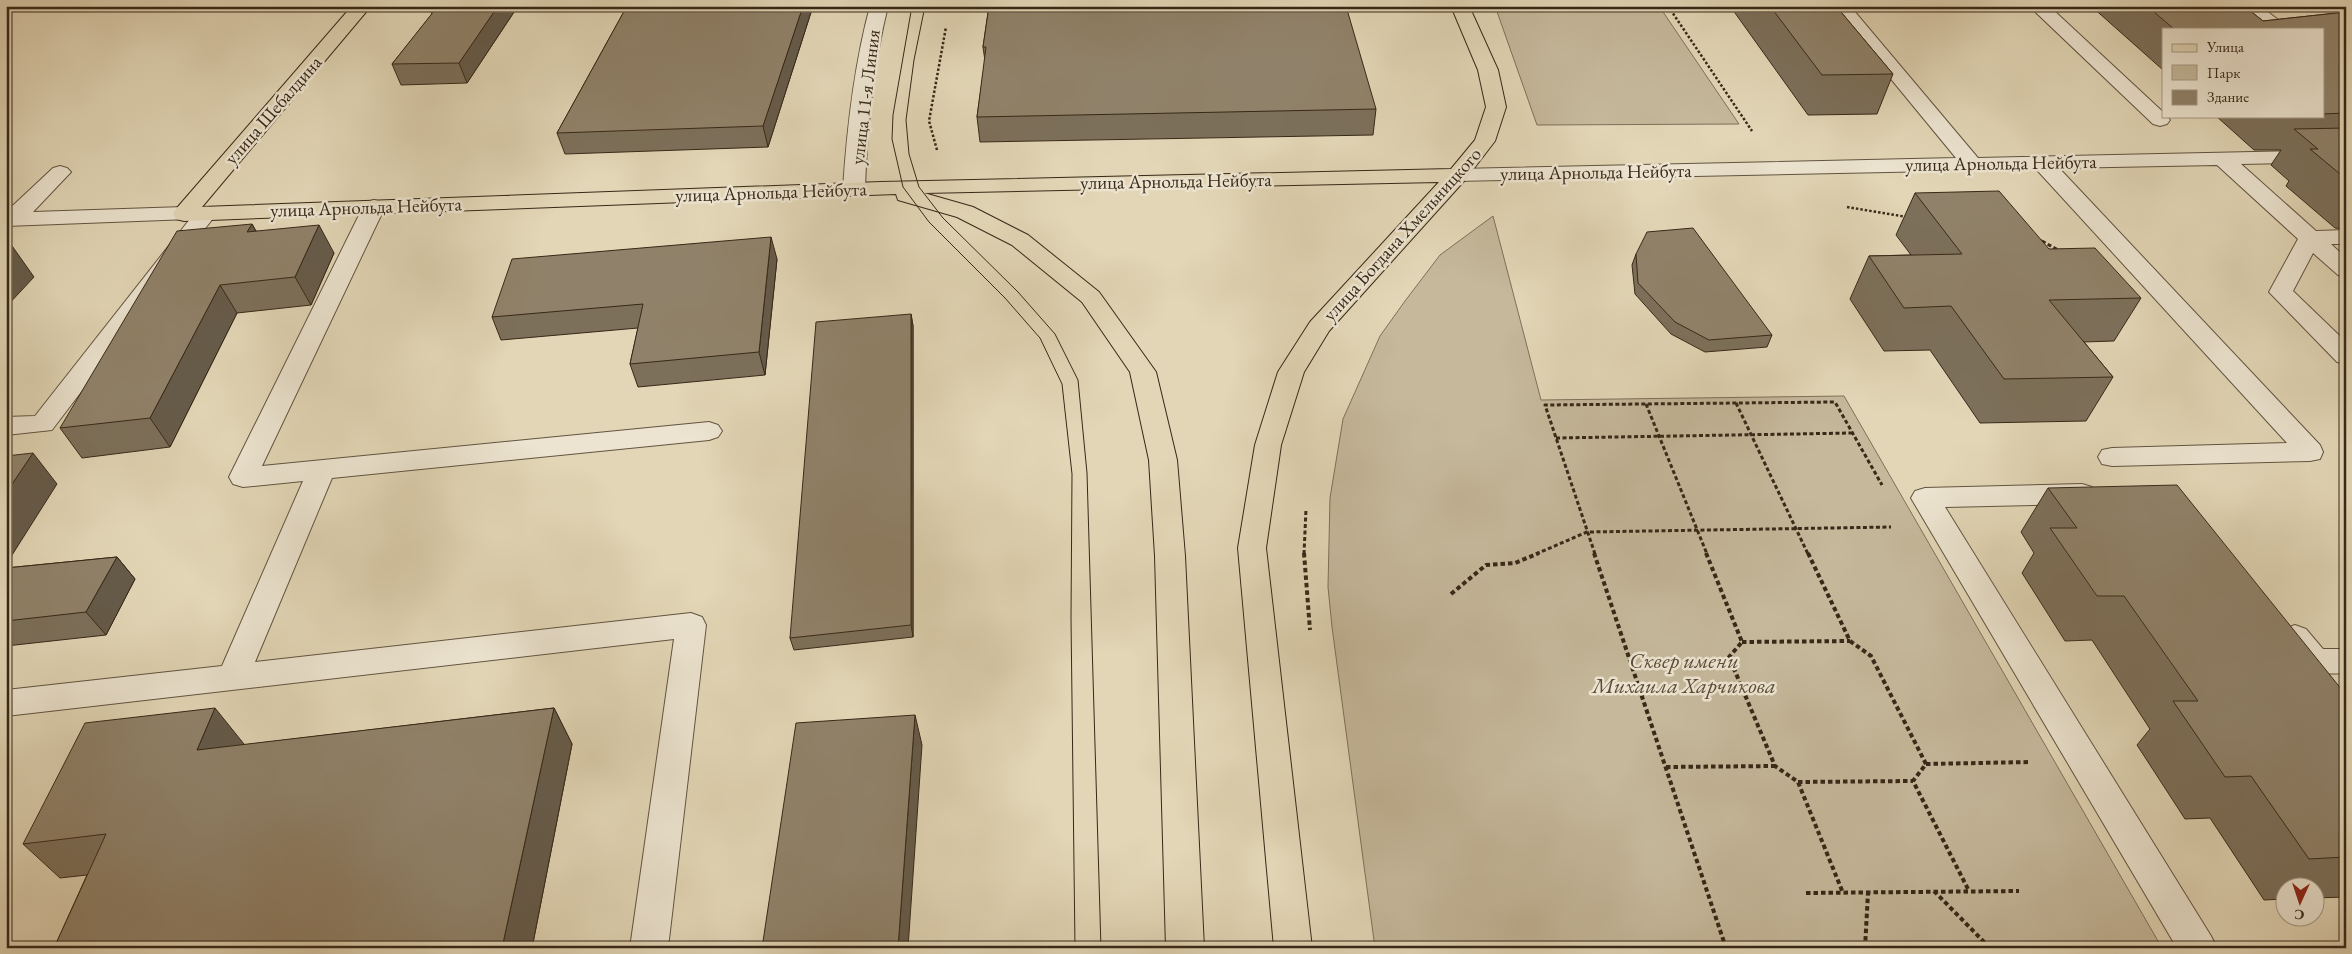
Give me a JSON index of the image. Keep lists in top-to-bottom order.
{
  "streets": {
    "main road": ["улица Шебалдина", "улица Арнольда Нейбута", "улица Богдана Хмельницкого"],
    "street": ["улица 11-я Линия"]
  },
  "crossings": [
    ["улица 11-я Линия", "улица Арнольда Нейбута"],
    ["улица Шебалдина", "улица Арнольда Нейбута"],
    ["улица Арнольда Нейбута", "улица Богдана Хмельницкого"]
  ],
  "parks": ["Сквер имени Михаила Харчикова"],
  "legend": ["Улица", "Парк", "Здание"],
  "north": "bottom"
}
